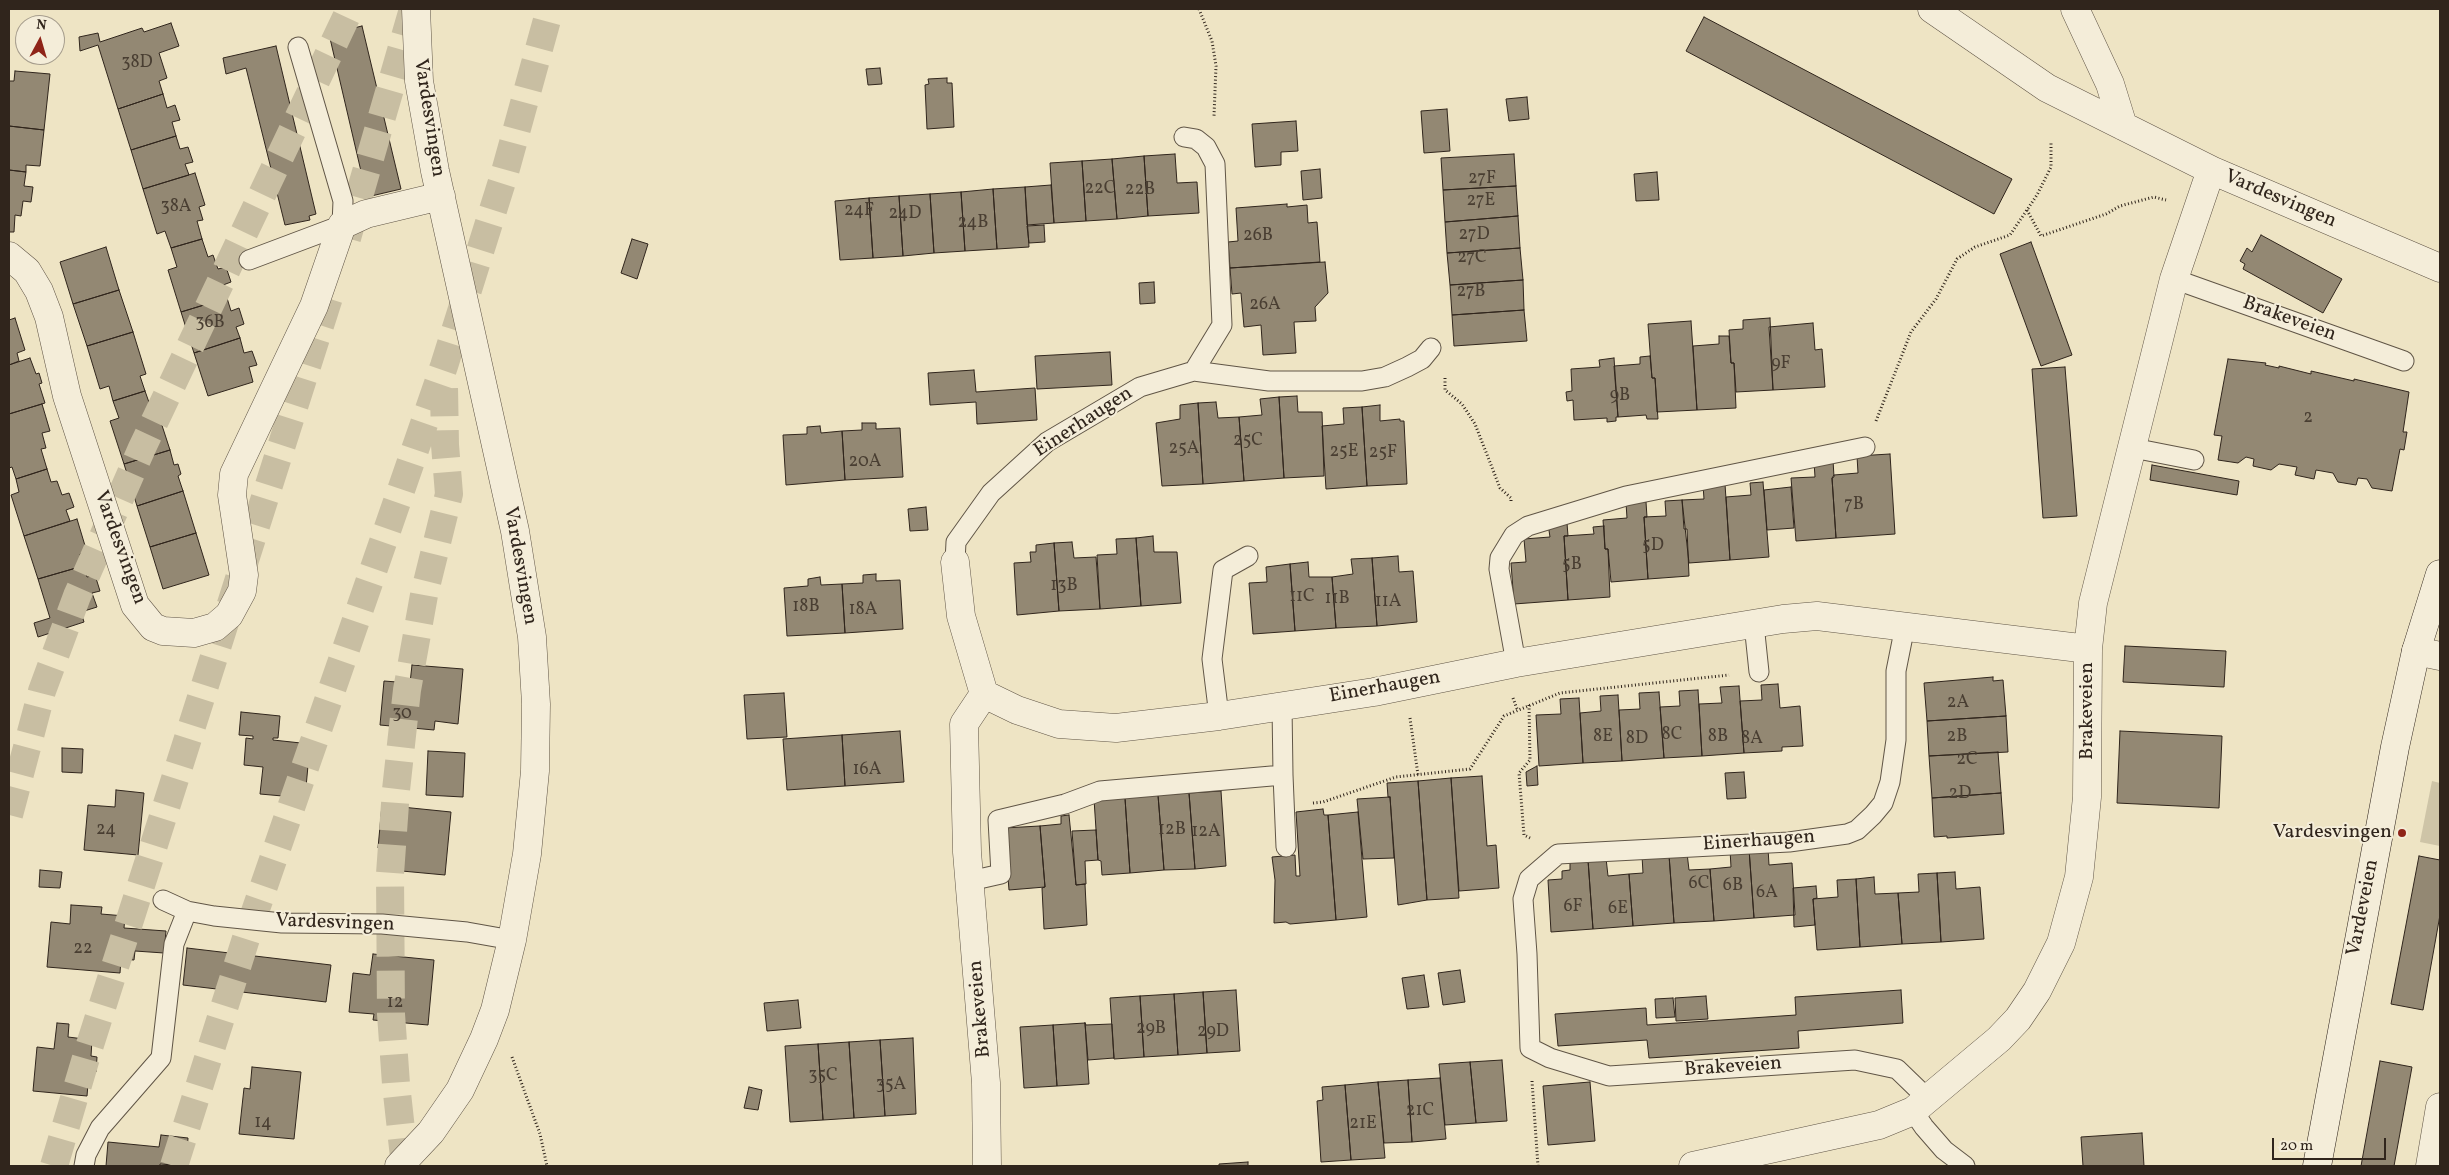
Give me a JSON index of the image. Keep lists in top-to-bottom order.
{
  "streets": {
    "street": [
      "Vardesvingen",
      "Brakeveien",
      "Einerhaugen",
      "Vardeveien"
    ]
  },
  "crossings": [
    ["Vardesvingen", "Brakeveien"],
    ["Brakeveien", "Einerhaugen"]
  ],
  "places": ["Vardesvingen"],
  "house_numbers": [
    "38D",
    "27F",
    "22C",
    "22B",
    "27E",
    "38A",
    "24F",
    "24D",
    "24B",
    "27D",
    "26B",
    "27C",
    "27B",
    "26A",
    "36B",
    "9F",
    "9B",
    "2",
    "25C",
    "25A",
    "25E",
    "25F",
    "20A",
    "7B",
    "5D",
    "5B",
    "13B",
    "11C",
    "11B",
    "11A",
    "18B",
    "18A",
    "2A",
    "30",
    "8C",
    "8E",
    "8B",
    "2B",
    "8D",
    "8A",
    "2C",
    "16A",
    "2D",
    "24",
    "12B",
    "12A",
    "6C",
    "6B",
    "6A",
    "6F",
    "6E",
    "22",
    "12",
    "29B",
    "29D",
    "35C",
    "35A",
    "21C",
    "14",
    "21E"
  ],
  "scale_bar": "20 m",
  "north": "top"
}
